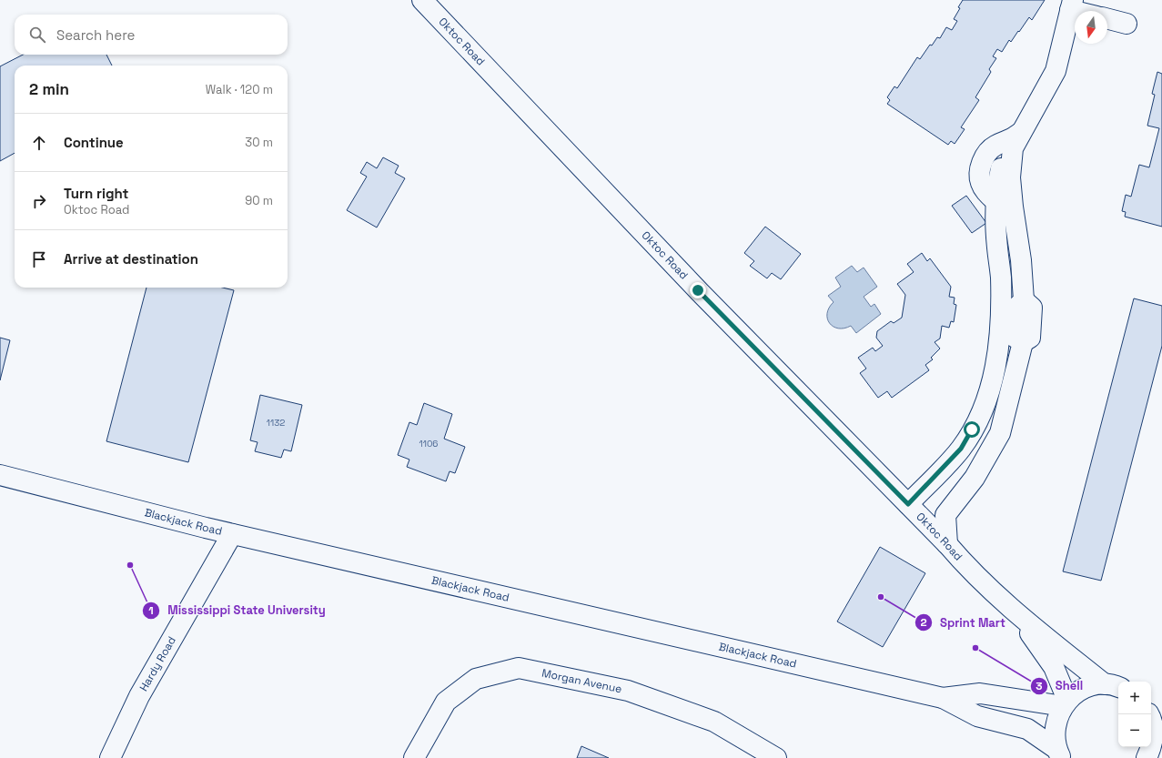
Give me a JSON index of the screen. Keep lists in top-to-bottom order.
{
  "streets": {
    "street": [
      "Oktoc Road",
      "Blackjack Road",
      "Hardy Road",
      "Morgan Avenue"
    ]
  },
  "crossings": [
    ["Oktoc Road", "Blackjack Road"],
    ["Blackjack Road", "Hardy Road"]
  ],
  "places": ["Mississippi State University", "Sprint Mart", "Shell"],
  "house_numbers": ["1132", "1106"],
  "north": "bottom",
  "page": {
    "search": "Search here",
    "heading": ["2 min", "Walk · 120 m"],
    "list": [
      ["Continue", "30 m"],
      ["Turn right", "Oktoc Road", "90 m"],
      "Arrive at destination"
    ],
    "map_buttons": ["+", "−"]
  }
}
